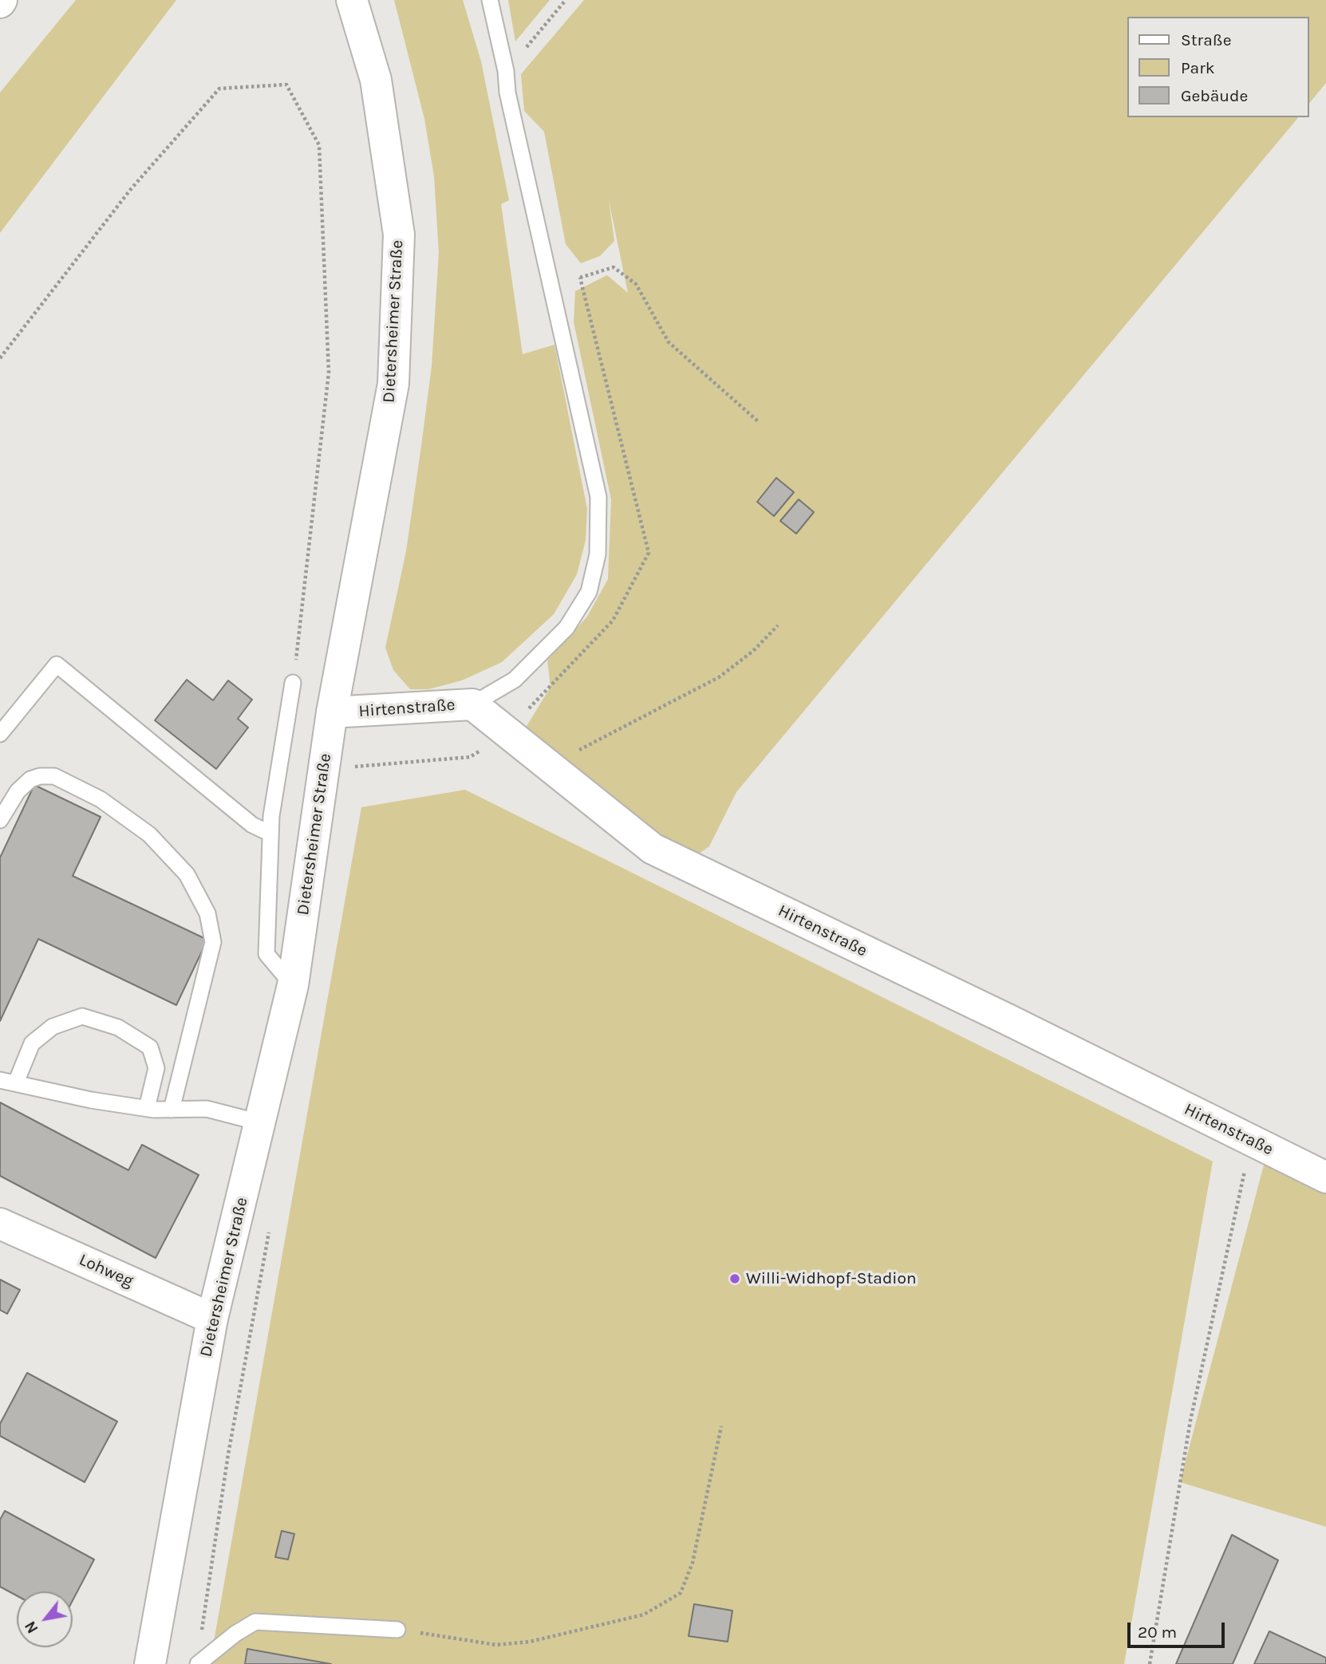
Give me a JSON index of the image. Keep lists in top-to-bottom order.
{
  "streets": {
    "street": ["Dietersheimer Straße", "Hirtenstraße", "Lohweg"]
  },
  "crossings": [
    ["Dietersheimer Straße", "Hirtenstraße"],
    ["Dietersheimer Straße", "Lohweg"]
  ],
  "places": ["Willi-Widhopf-Stadion"],
  "legend": ["Straße", "Park", "Gebäude"],
  "scale_bar": "20 m",
  "north": "bottom left"
}
